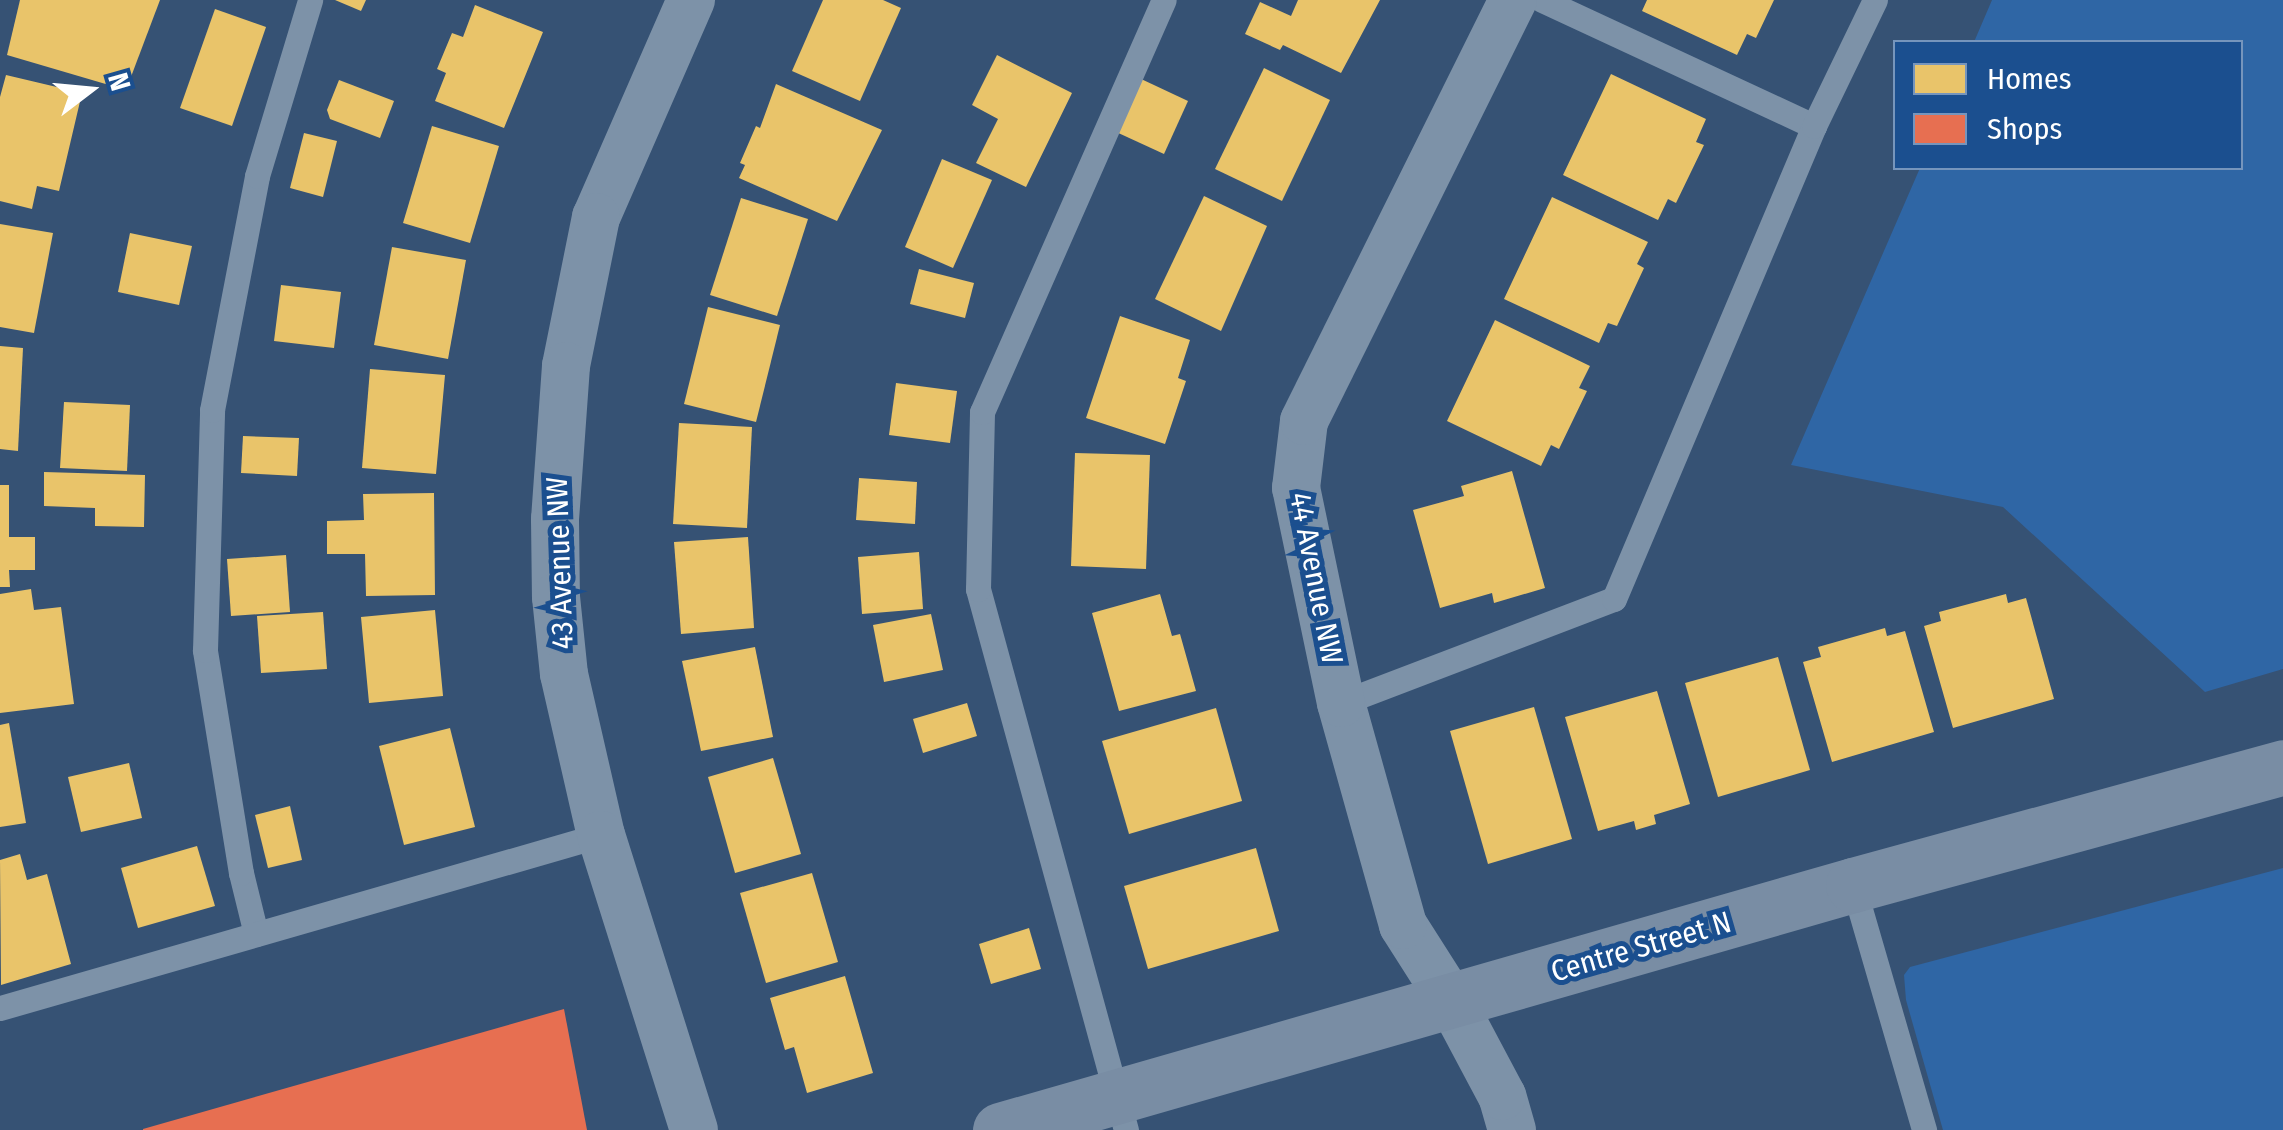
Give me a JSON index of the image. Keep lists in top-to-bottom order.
{
  "streets": {
    "main road": ["Centre Street N"],
    "street": ["43 Avenue NW", "44 Avenue NW"]
  },
  "crossings": [
    ["44 Avenue NW", "Centre Street N"]
  ],
  "legend": ["Homes", "Shops"],
  "north": "right"
}
